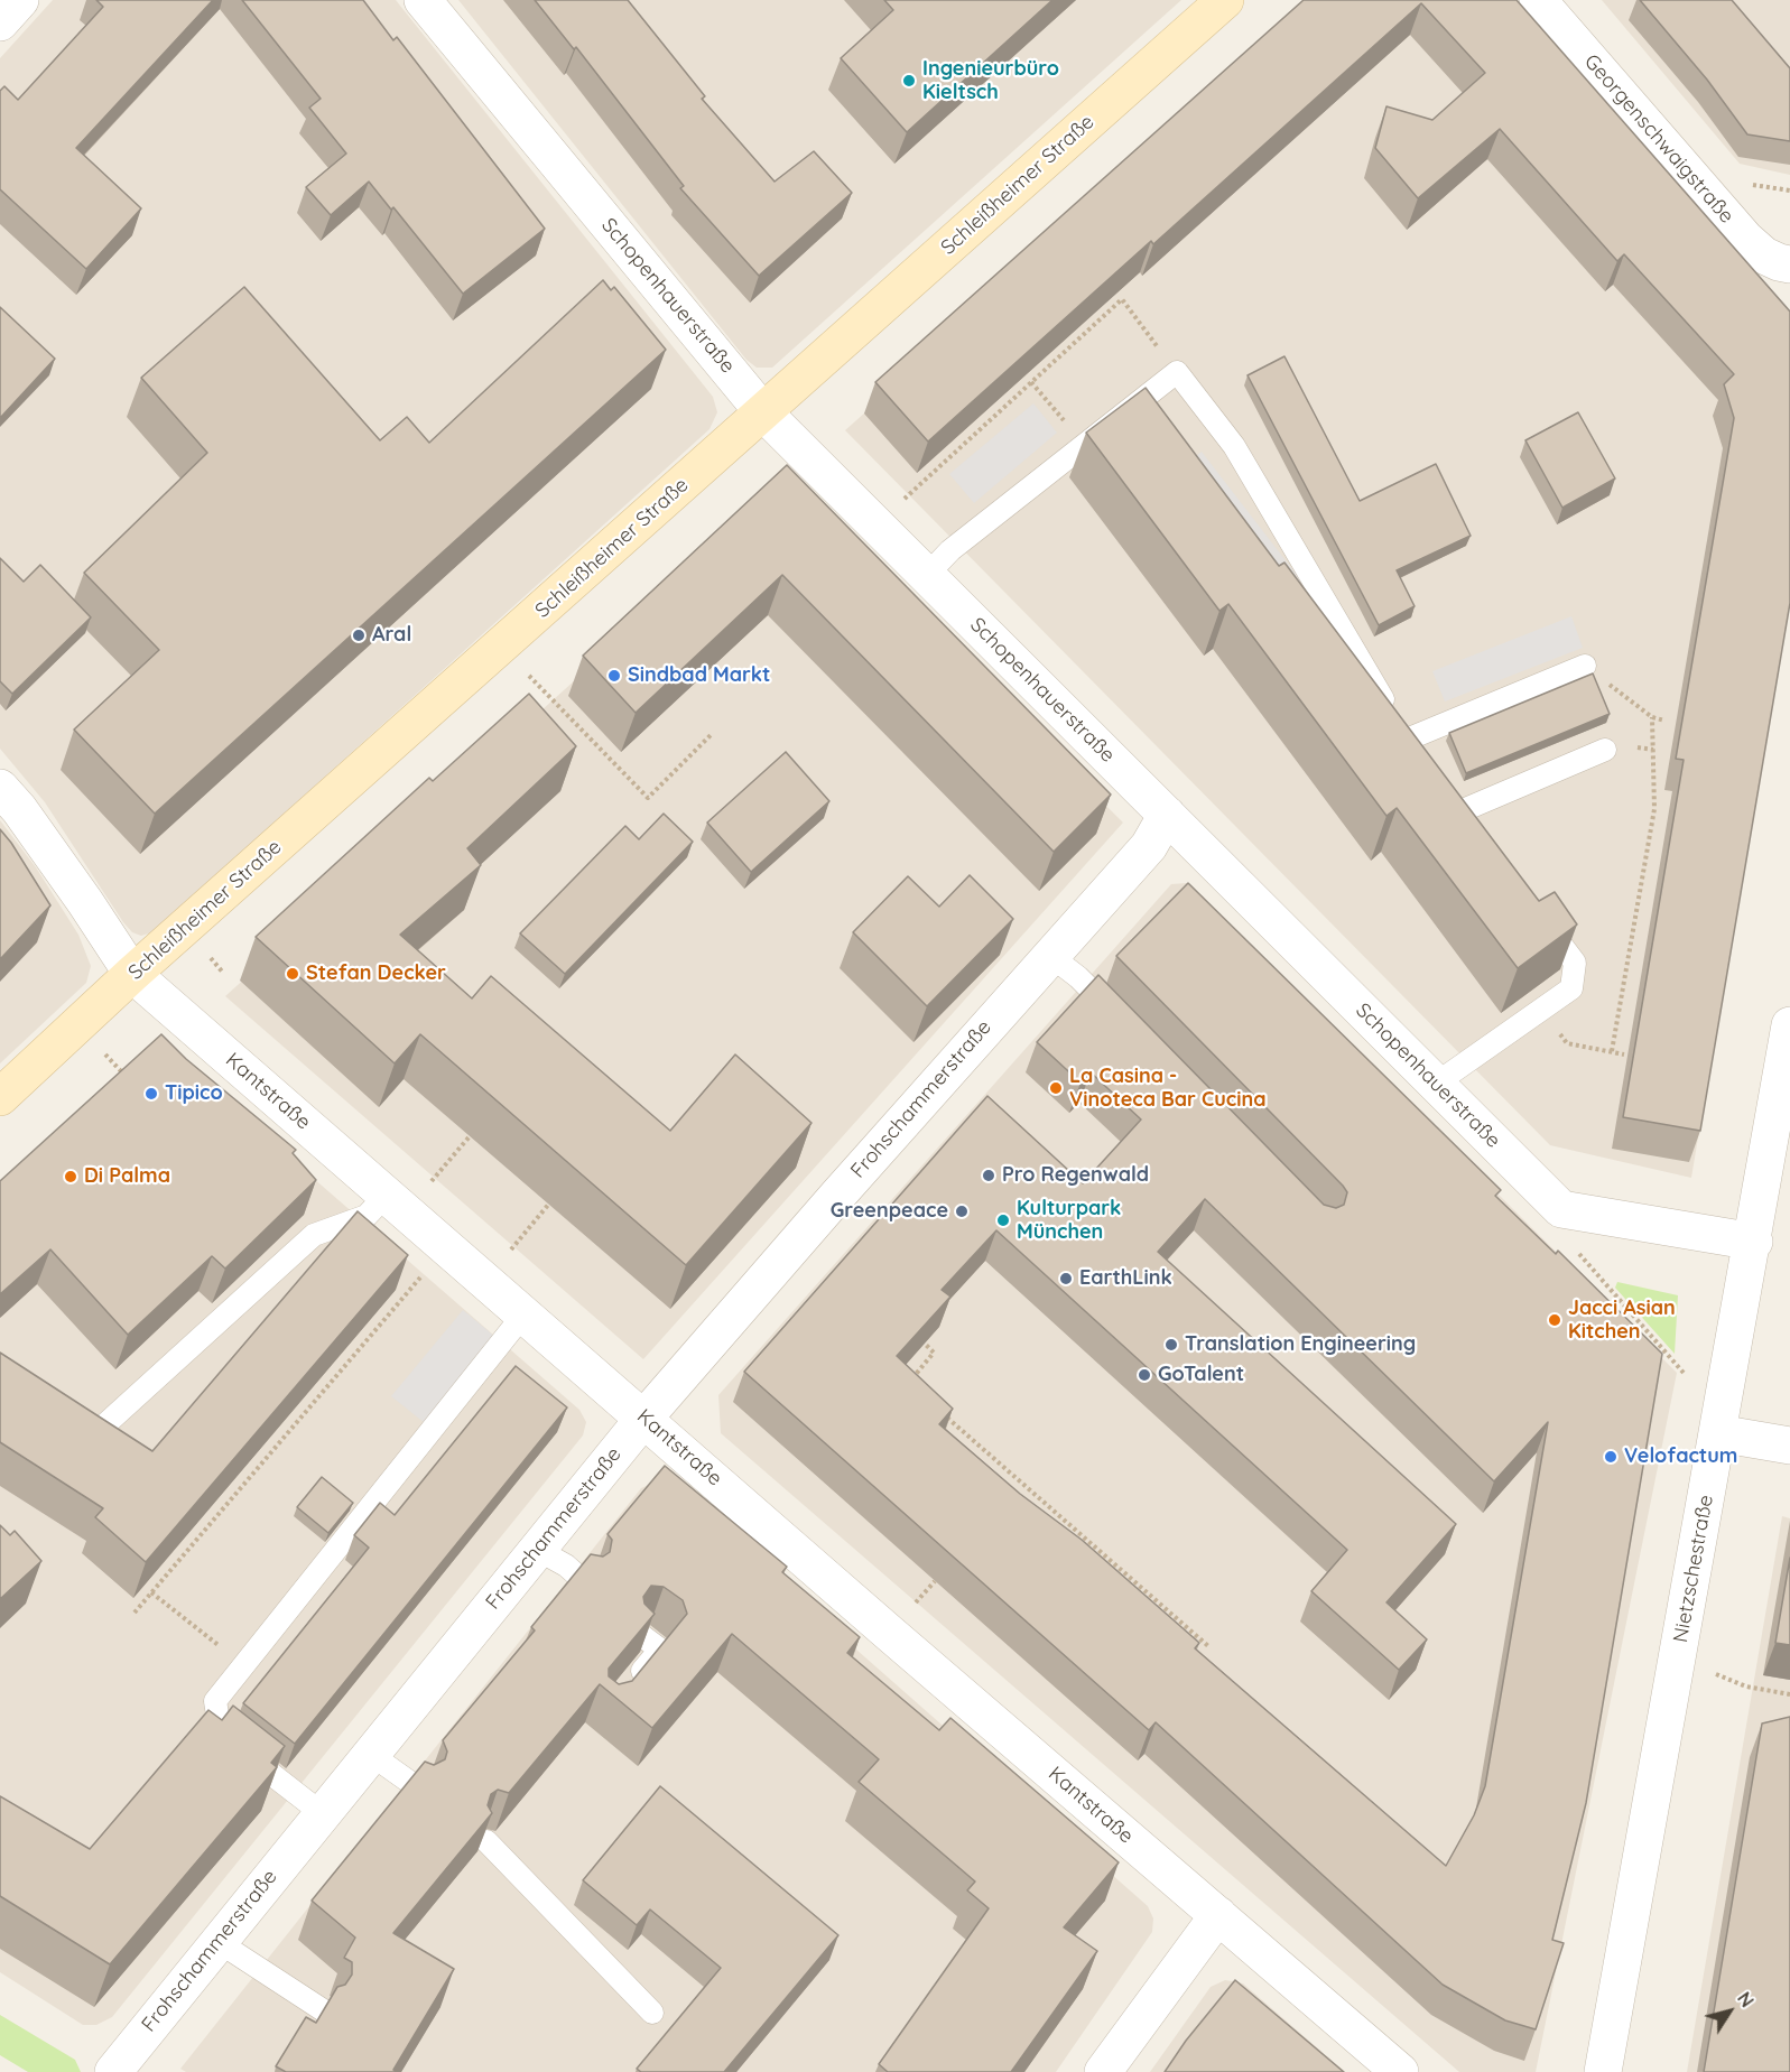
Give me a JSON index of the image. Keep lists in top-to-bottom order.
{
  "streets": {
    "main road": ["Schleißheimer Straße"],
    "street": [
      "Georgenschwaigstraße",
      "Schopenhauerstraße",
      "Kantstraße",
      "Frohschammerstraße",
      "Nietzschestraße"
    ]
  },
  "crossings": [
    ["Schleißheimer Straße", "Schopenhauerstraße"],
    ["Schleißheimer Straße", "Kantstraße"],
    ["Schopenhauerstraße", "Frohschammerstraße"],
    ["Kantstraße", "Frohschammerstraße"]
  ],
  "places": [
    "Ingenieurbüro Kieltsch",
    "Aral",
    "Sindbad Markt",
    "Stefan Decker",
    "La Casina - Vinoteca Bar Cucina",
    "Tipico",
    "Pro Regenwald",
    "Di Palma",
    "Greenpeace",
    "Kulturpark München",
    "EarthLink",
    "Jacci Asian Kitchen",
    "Translation Engineering",
    "GoTalent",
    "Velofactum"
  ],
  "north": "top right"
}
